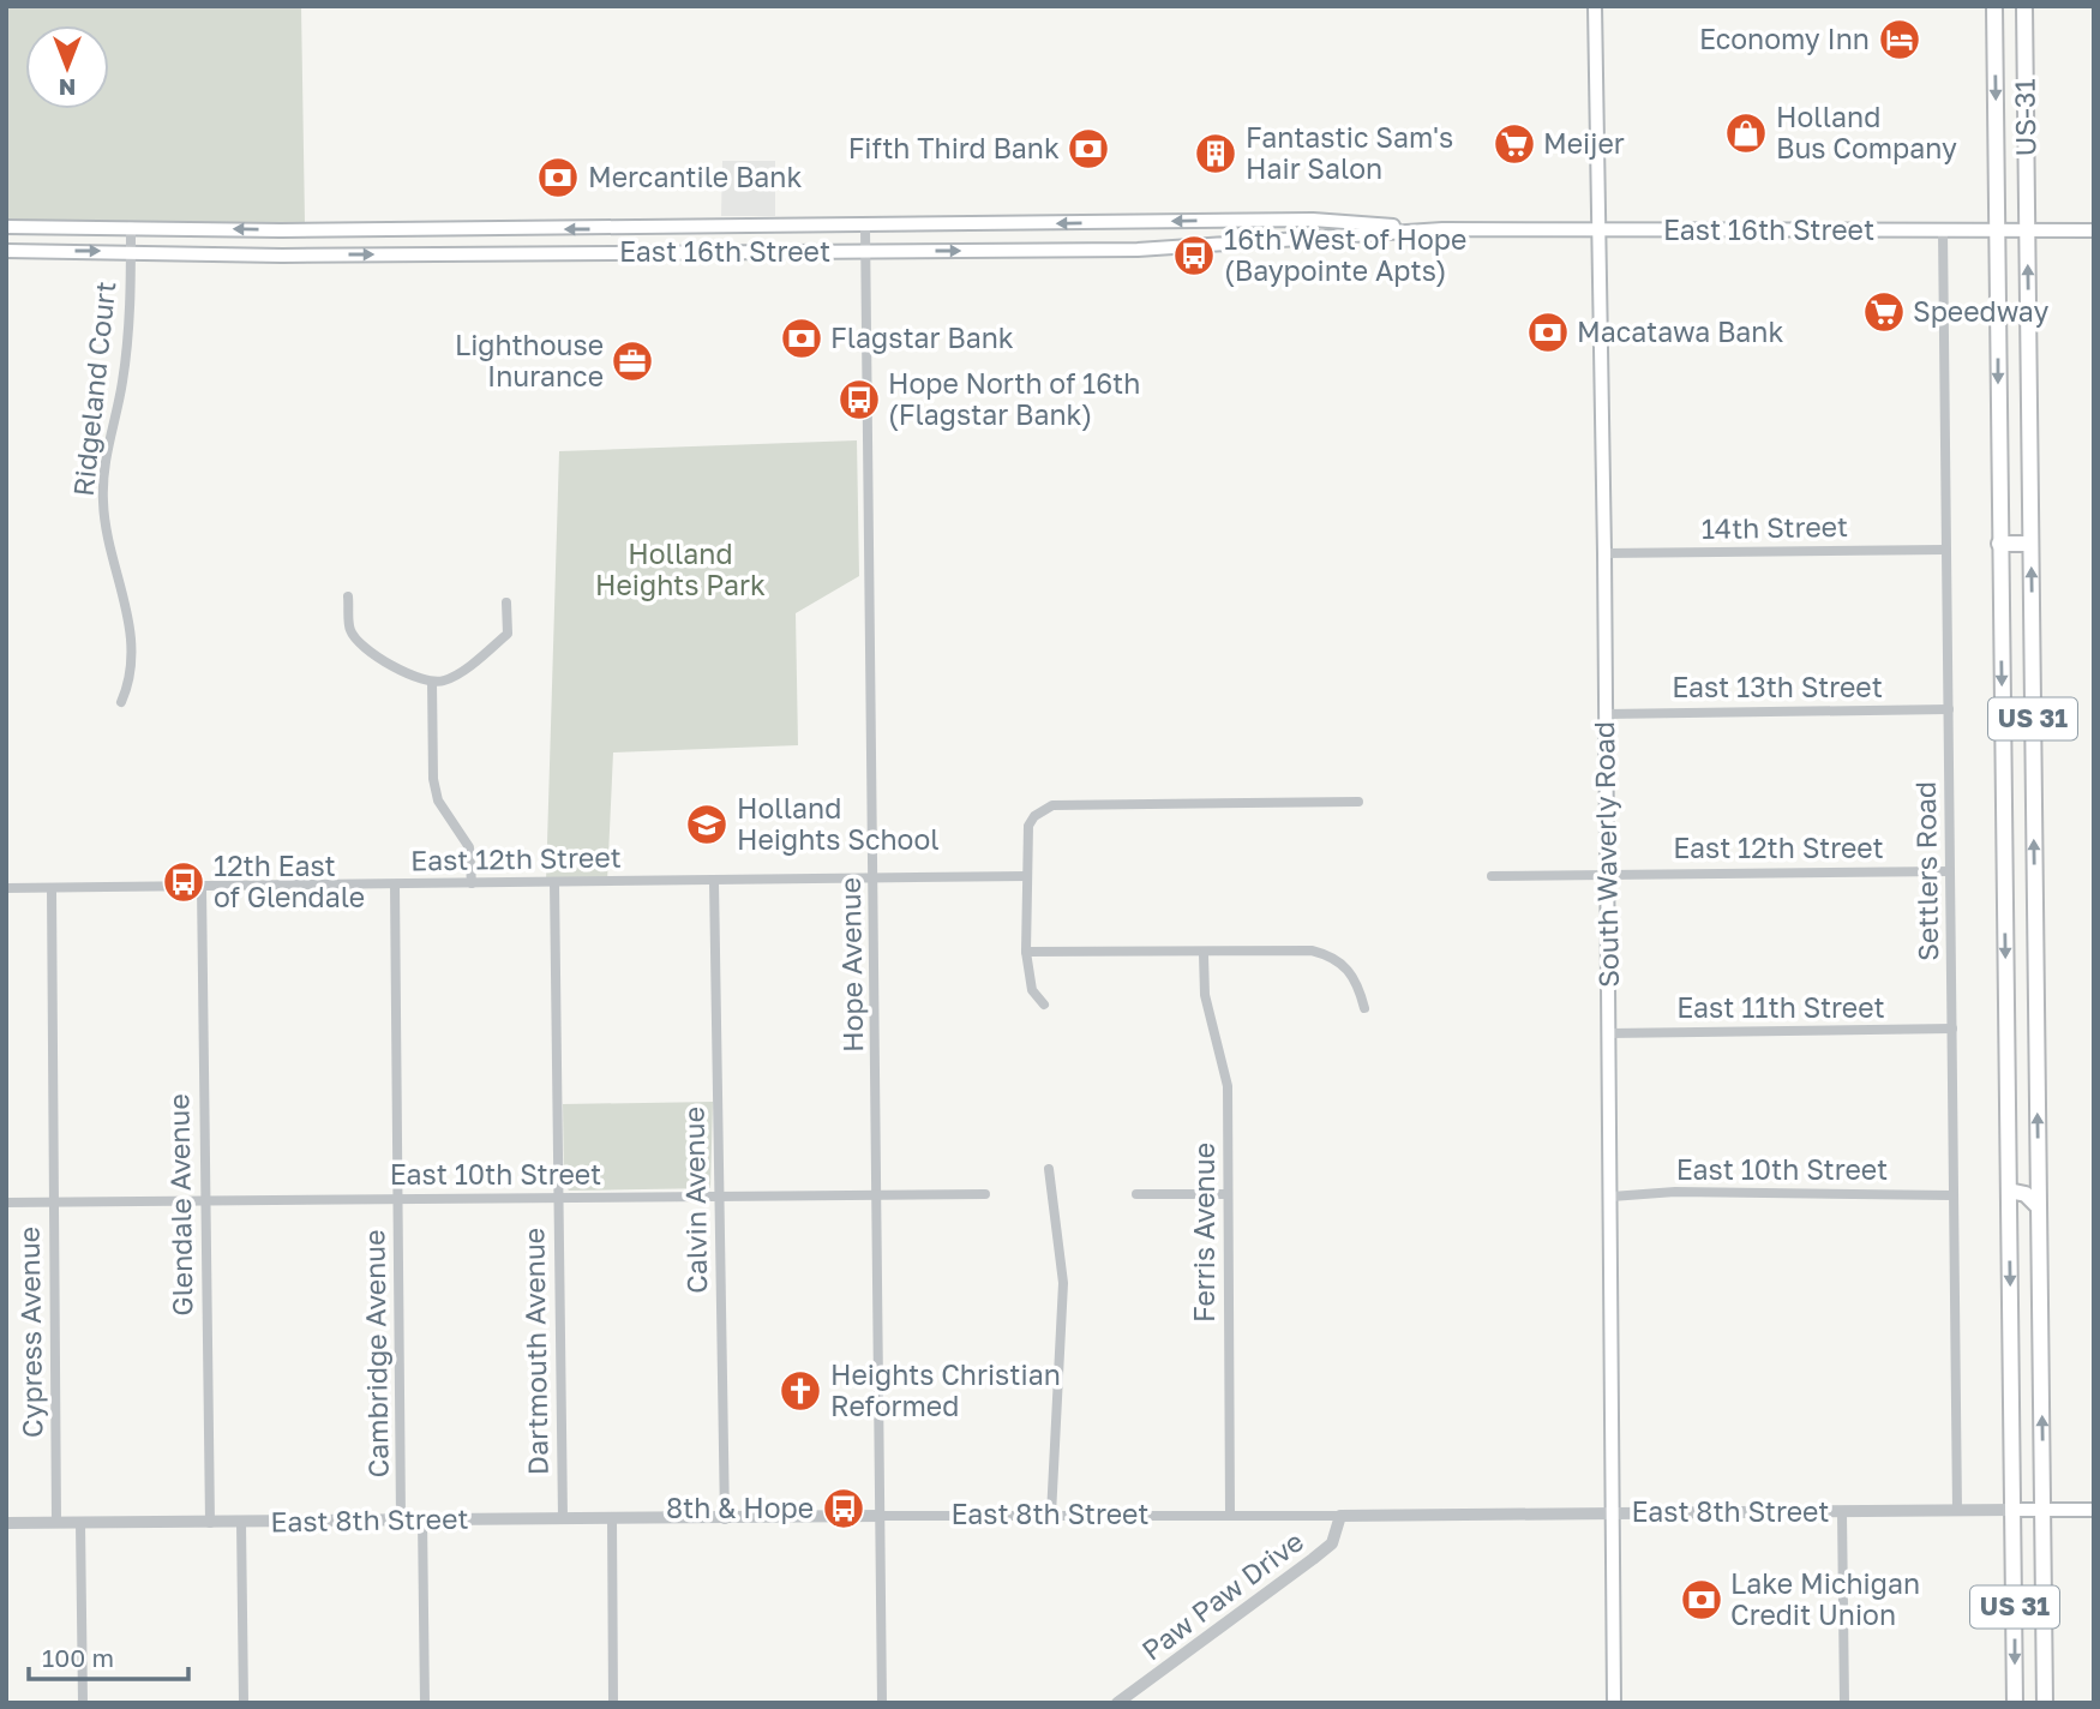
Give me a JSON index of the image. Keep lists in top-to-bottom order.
{
  "streets": {
    "highway": ["US-31", "US 31"],
    "main road": ["East 16th Street", "South Waverly Road", "East 8th Street"],
    "street": [
      "Ridgeland Court",
      "14th Street",
      "East 13th Street",
      "East 12th Street",
      "Settlers Road",
      "Hope Avenue",
      "East 11th Street",
      "East 10th Street",
      "Calvin Avenue",
      "Glendale Avenue",
      "Ferris Avenue",
      "Cypress Avenue",
      "Dartmouth Avenue",
      "Cambridge Avenue",
      "Paw Paw Drive"
    ]
  },
  "crossings": [
    ["US-31", "East 16th Street"],
    ["US-31", "US 31"],
    ["East 16th Street", "Ridgeland Court"],
    ["East 16th Street", "US 31"],
    ["East 16th Street", "South Waverly Road"],
    ["East 16th Street", "Settlers Road"],
    ["East 16th Street", "Hope Avenue"],
    ["14th Street", "South Waverly Road"],
    ["14th Street", "Settlers Road"],
    ["East 13th Street", "South Waverly Road"],
    ["East 13th Street", "Settlers Road"],
    ["US 31", "East 8th Street"],
    ["East 12th Street", "South Waverly Road"],
    ["East 12th Street", "Settlers Road"],
    ["East 12th Street", "Hope Avenue"],
    ["East 12th Street", "Calvin Avenue"],
    ["East 12th Street", "Glendale Avenue"],
    ["East 12th Street", "Cypress Avenue"],
    ["East 12th Street", "Dartmouth Avenue"],
    ["East 12th Street", "Cambridge Avenue"],
    ["South Waverly Road", "East 11th Street"],
    ["South Waverly Road", "East 10th Street"],
    ["South Waverly Road", "East 8th Street"],
    ["Settlers Road", "East 11th Street"],
    ["Settlers Road", "East 10th Street"],
    ["Settlers Road", "East 8th Street"],
    ["Hope Avenue", "East 10th Street"],
    ["Hope Avenue", "East 8th Street"],
    ["East 10th Street", "Calvin Avenue"],
    ["East 10th Street", "Glendale Avenue"],
    ["East 10th Street", "Cypress Avenue"],
    ["East 10th Street", "Dartmouth Avenue"],
    ["East 10th Street", "Cambridge Avenue"],
    ["Calvin Avenue", "East 8th Street"],
    ["Glendale Avenue", "East 8th Street"],
    ["Ferris Avenue", "East 8th Street"],
    ["Cypress Avenue", "East 8th Street"],
    ["Dartmouth Avenue", "East 8th Street"],
    ["Cambridge Avenue", "East 8th Street"],
    ["East 8th Street", "Paw Paw Drive"]
  ],
  "parks": ["Holland Heights Park"],
  "places": {
    "hotel": ["Economy Inn"],
    "shop": ["Holland Bus Company"],
    "supermarket": ["Meijer", "Speedway"],
    "bank": [
      "Fifth Third Bank",
      "Mercantile Bank",
      "Macatawa Bank",
      "Flagstar Bank",
      "Lake Michigan Credit Union"
    ],
    "building": ["Fantastic Sam's Hair Salon"],
    "bus stop": [
      "16th West of Hope (Baypointe Apts)",
      "Hope North of 16th (Flagstar Bank)",
      "12th East of Glendale",
      "8th & Hope"
    ],
    "office": ["Lighthouse Inurance"],
    "school or university": ["Holland Heights School"],
    "church": ["Heights Christian Reformed"]
  },
  "scale_bar": "100 m",
  "north": "bottom"
}
